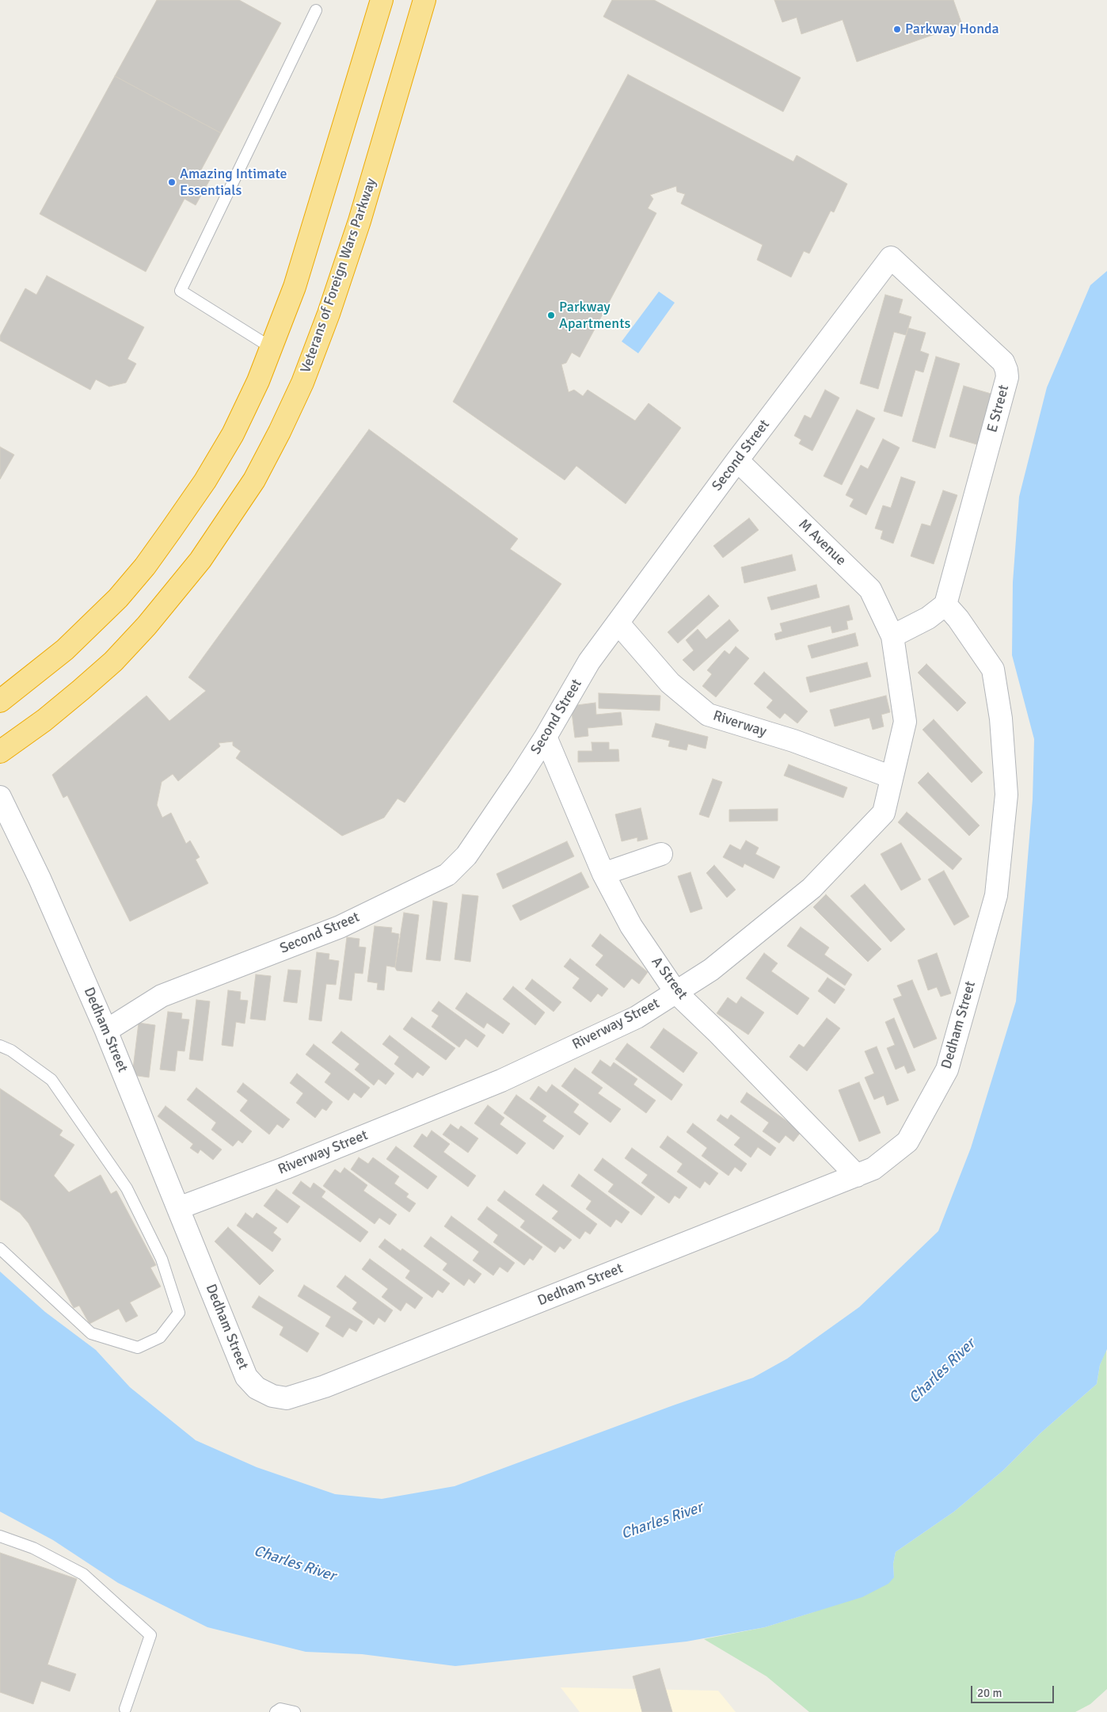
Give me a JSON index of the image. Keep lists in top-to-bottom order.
{
  "streets": {
    "highway": ["Veterans of Foreign Wars Parkway"],
    "street": [
      "E Street",
      "Second Street",
      "M Avenue",
      "Riverway",
      "A Street",
      "Riverway Street",
      "Dedham Street"
    ]
  },
  "crossings": [
    ["E Street", "Second Street"],
    ["E Street", "Dedham Street"],
    ["Second Street", "M Avenue"],
    ["Second Street", "Riverway"],
    ["Second Street", "A Street"],
    ["Second Street", "Dedham Street"],
    ["M Avenue", "Riverway Street"],
    ["Riverway", "Riverway Street"],
    ["A Street", "Riverway Street"],
    ["A Street", "Dedham Street"],
    ["Riverway Street", "Dedham Street"]
  ],
  "water": ["Charles River"],
  "places": ["Parkway Honda", "Amazing Intimate Essentials", "Parkway Apartments"],
  "scale_bar": "20 m"
}
